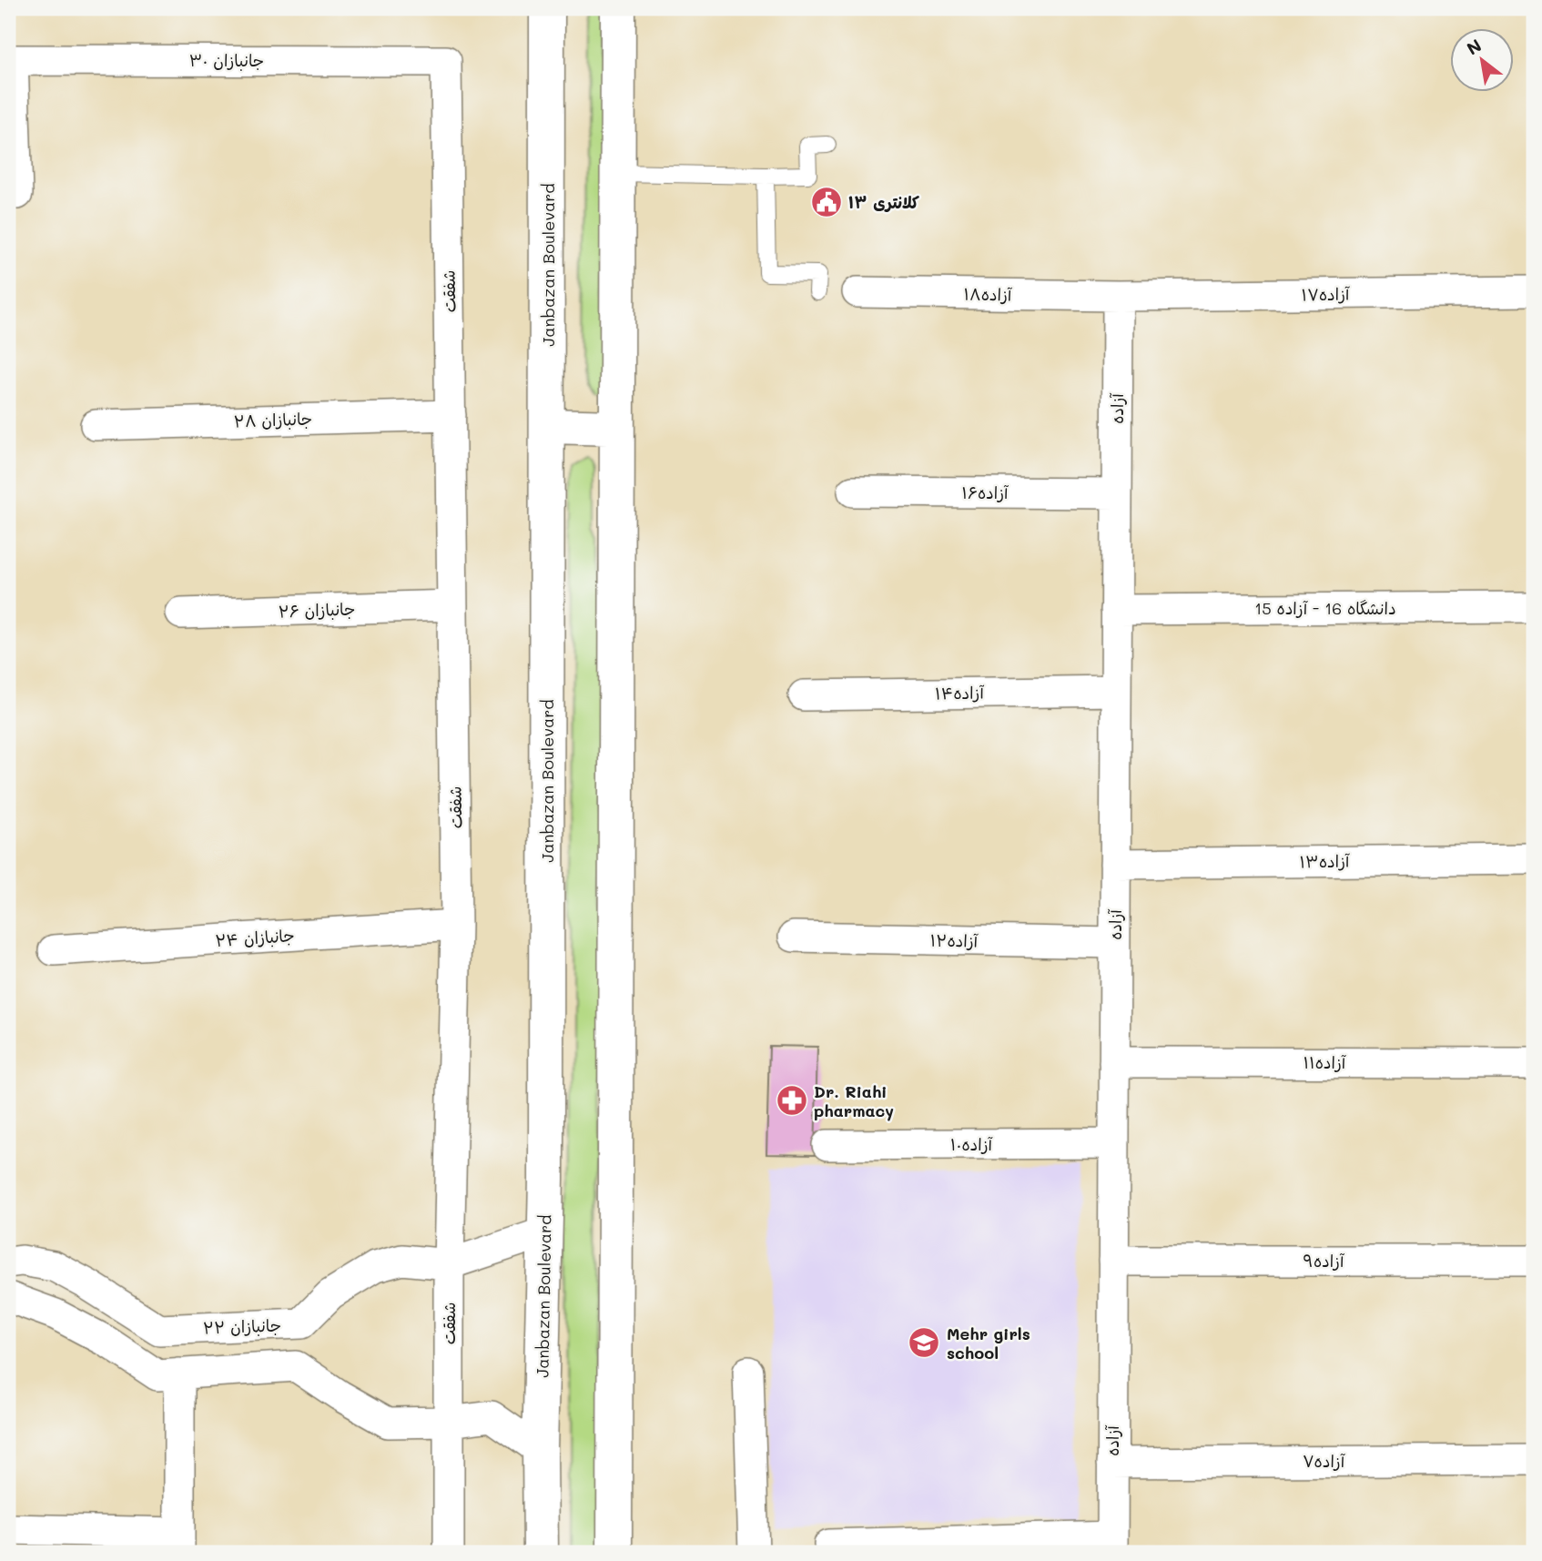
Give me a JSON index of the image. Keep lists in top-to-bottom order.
{
  "streets": {
    "main road": ["Janbazan Boulevard"],
    "street": [
      "جانبازان ۳۰",
      "شفقت",
      "آزاده۱۸",
      "آزاده۱۷",
      "آزاده",
      "جانبازان ۲۸",
      "آزاده۱۶",
      "دانشگاه 16 - آزاده 15",
      "جانبازان ۲۶",
      "آزاده۱۴",
      "آزاده۱۳",
      "جانبازان ۲۴",
      "آزاده۱۲",
      "آزاده۱۱",
      "آزاده۱۰",
      "آزاده۹",
      "جانبازان ۲۲",
      "آزاده۷"
    ]
  },
  "crossings": [
    ["جانبازان ۳۰", "شفقت"],
    ["Janbazan Boulevard", "جانبازان ۲۲"],
    ["شفقت", "جانبازان ۲۸"],
    ["شفقت", "جانبازان ۲۶"],
    ["شفقت", "جانبازان ۲۴"],
    ["شفقت", "جانبازان ۲۲"],
    ["آزاده۱۸", "آزاده۱۷"],
    ["آزاده۱۸", "آزاده"],
    ["آزاده۱۷", "آزاده"],
    ["آزاده", "آزاده۱۶"],
    ["آزاده", "دانشگاه 16 - آزاده 15"],
    ["آزاده", "آزاده۱۴"],
    ["آزاده", "آزاده۱۳"],
    ["آزاده", "آزاده۱۲"],
    ["آزاده", "آزاده۱۱"],
    ["آزاده", "آزاده۱۰"],
    ["آزاده", "آزاده۹"],
    ["آزاده", "آزاده۷"]
  ],
  "places": {
    "public building": ["کلانتری ۱۳"],
    "pharmacy": ["Dr. Riahi pharmacy"],
    "school or university": ["Mehr girls school"]
  },
  "north": "top left"
}
